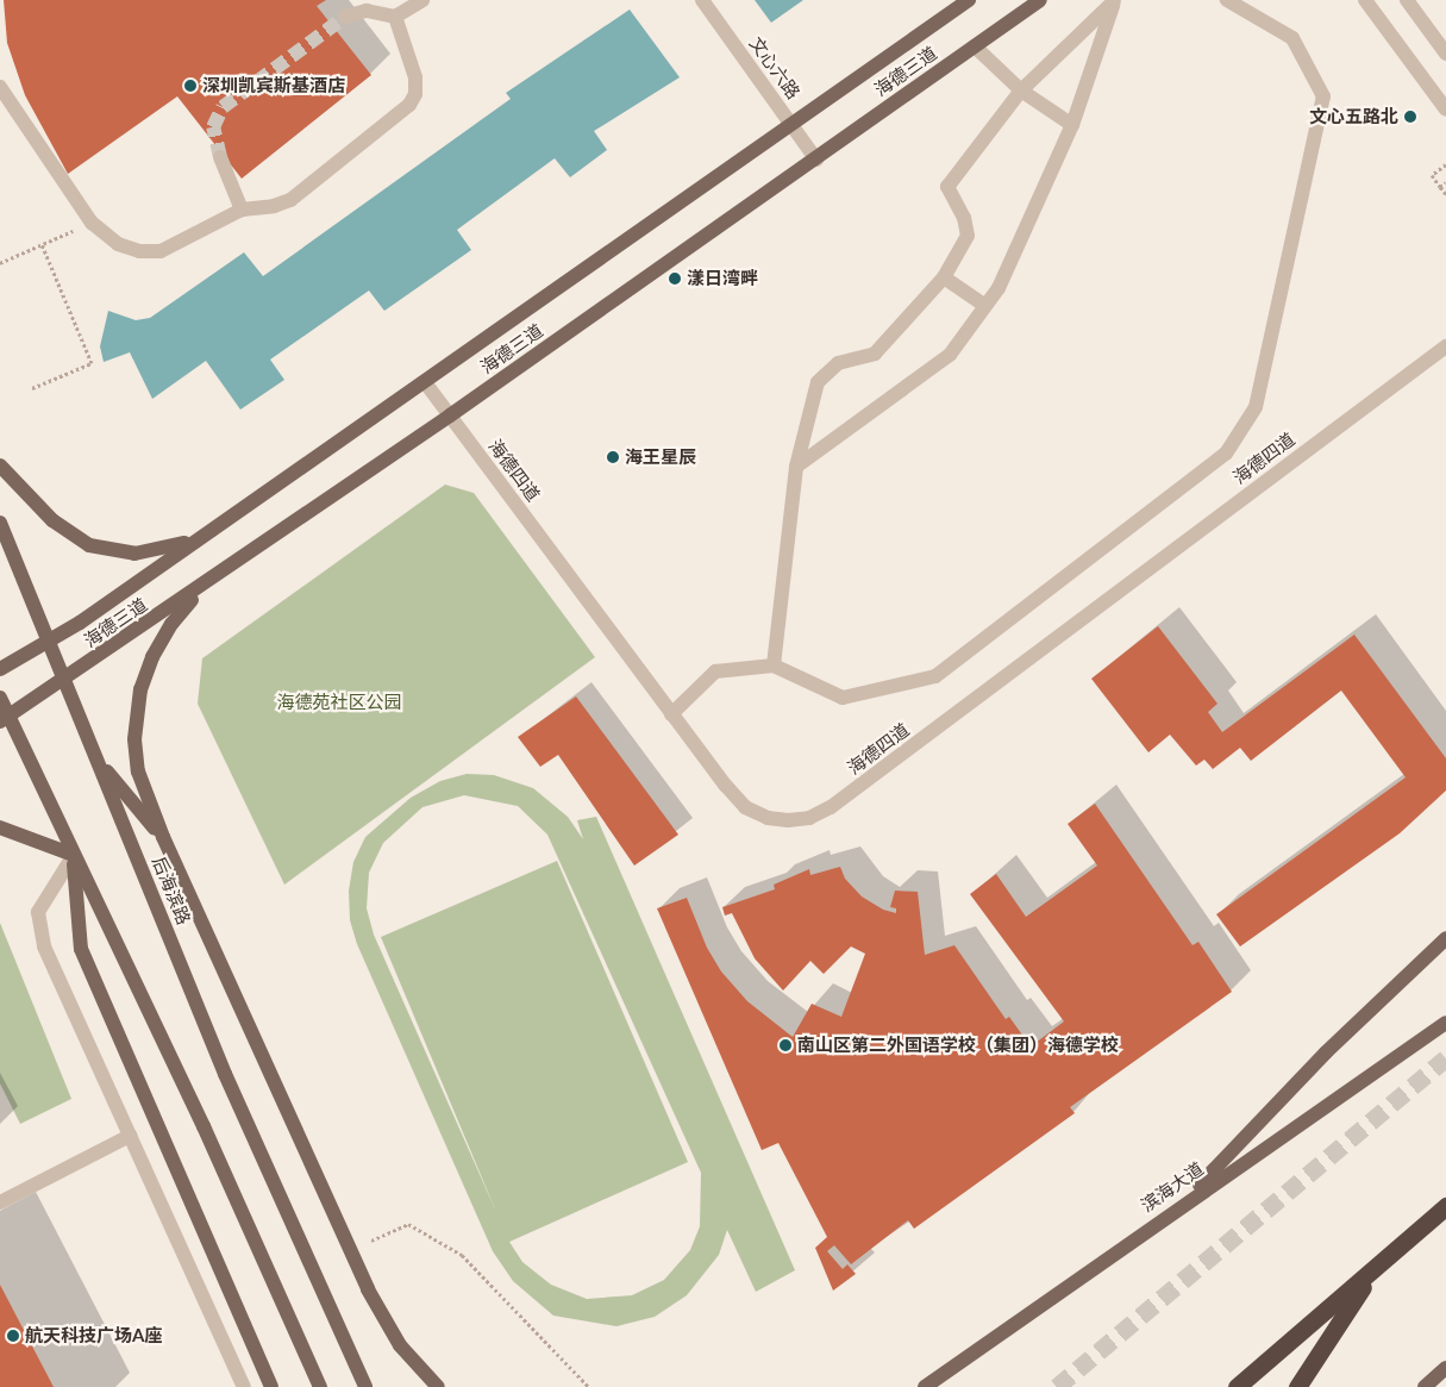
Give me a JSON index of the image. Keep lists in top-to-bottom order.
{
  "streets": {
    "main road": ["海德三道", "后海滨路", "滨海大道"],
    "street": ["文心六路", "海德四道"]
  },
  "crossings": [
    ["文心六路", "海德三道"],
    ["海德三道", "海德四道"],
    ["海德三道", "后海滨路"]
  ],
  "parks": ["海德苑社区公园"],
  "places": [
    "深圳凯宾斯基酒店",
    "文心五路北",
    "漾日湾畔",
    "海王星辰",
    "南山区第二外国语学校（集团）海德学校",
    "航天科技广场A座"
  ]
}
